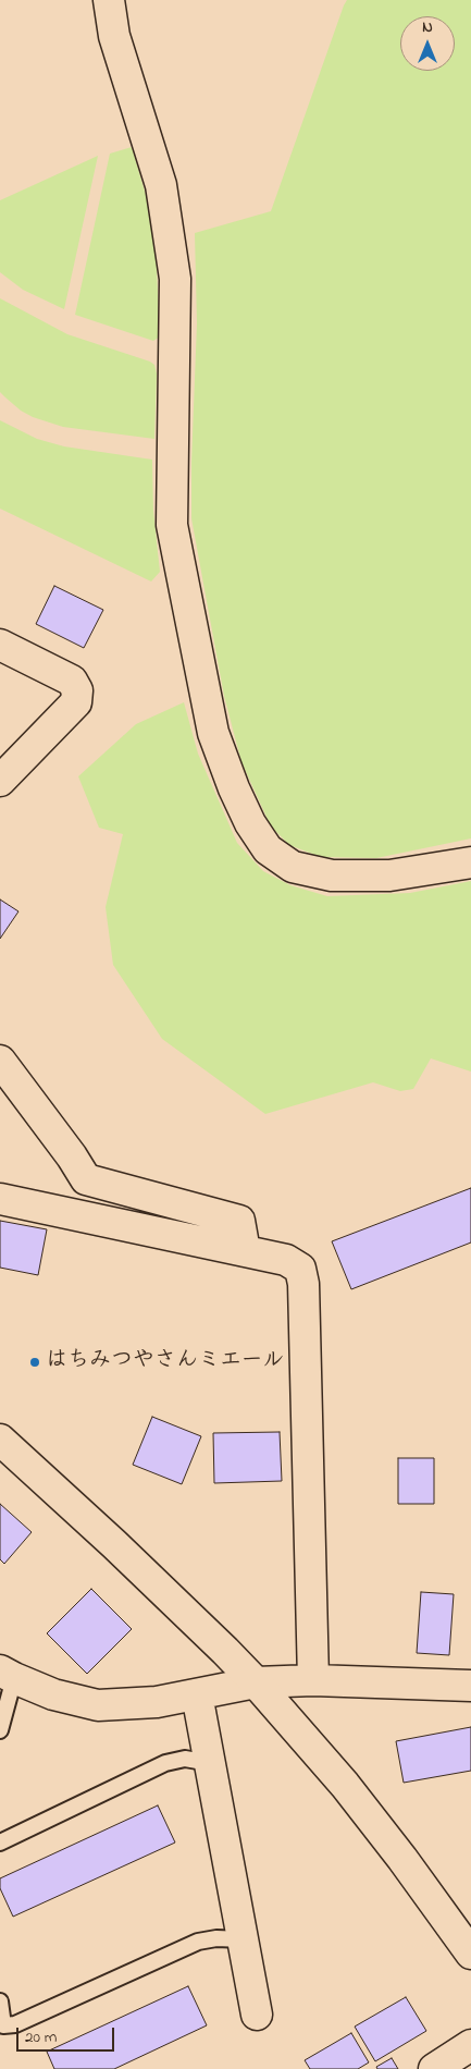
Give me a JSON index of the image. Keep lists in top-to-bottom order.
{
  "places": ["はちみつやさんミエール"],
  "scale_bar": "20 m",
  "north": "top"
}
